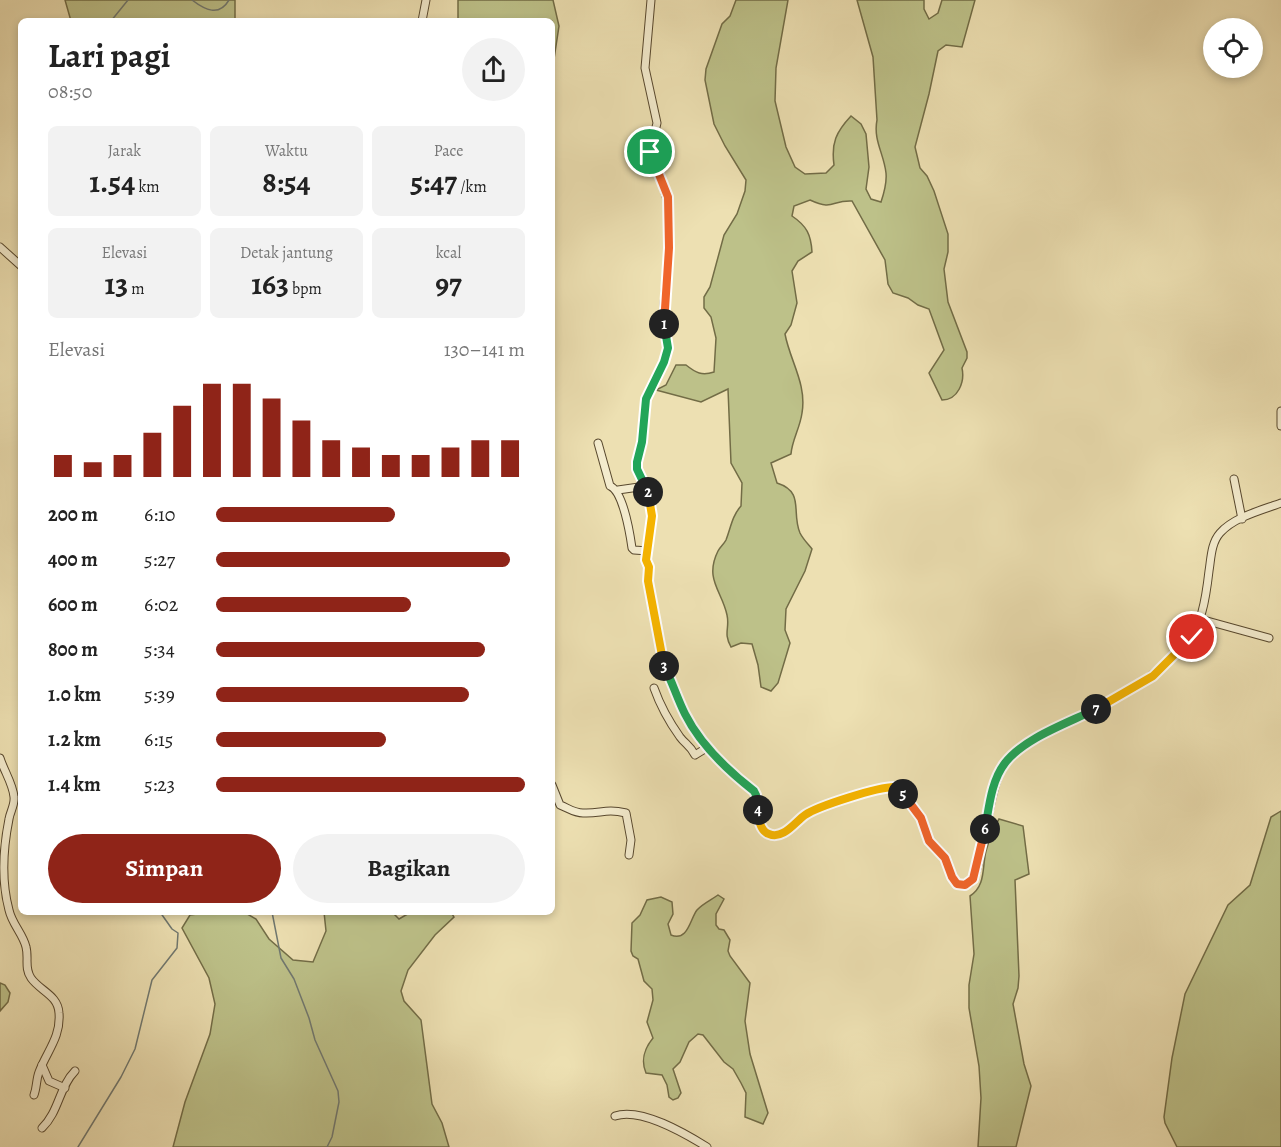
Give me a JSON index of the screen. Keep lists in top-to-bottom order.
{
  "page": {
    "heading": ["Lari pagi", "08:50"],
    "stats": [
      ["Jarak", "1.54 km"],
      ["Waktu", "8:54"],
      ["Pace", "5:47 /km"],
      ["Elevasi", "13 m"],
      ["Detak jantung", "163 bpm"],
      ["kcal", "97"]
    ],
    "pins": [
      "1",
      "2",
      "3",
      "7",
      "5",
      "4",
      "6"
    ],
    "chart": ["Elevasi", "130–141 m"],
    "list": [
      {
        "name": "200 m",
        "note": "6:10"
      },
      {
        "name": "400 m",
        "note": "5:27"
      },
      {
        "name": "600 m",
        "note": "6:02"
      },
      {
        "name": "800 m",
        "note": "5:34"
      },
      {
        "name": "1.0 km",
        "note": "5:39"
      },
      {
        "name": "1.2 km",
        "note": "6:15"
      },
      {
        "name": "1.4 km",
        "note": "5:23"
      }
    ],
    "buttons": ["Simpan", "Bagikan"]
  }
}
